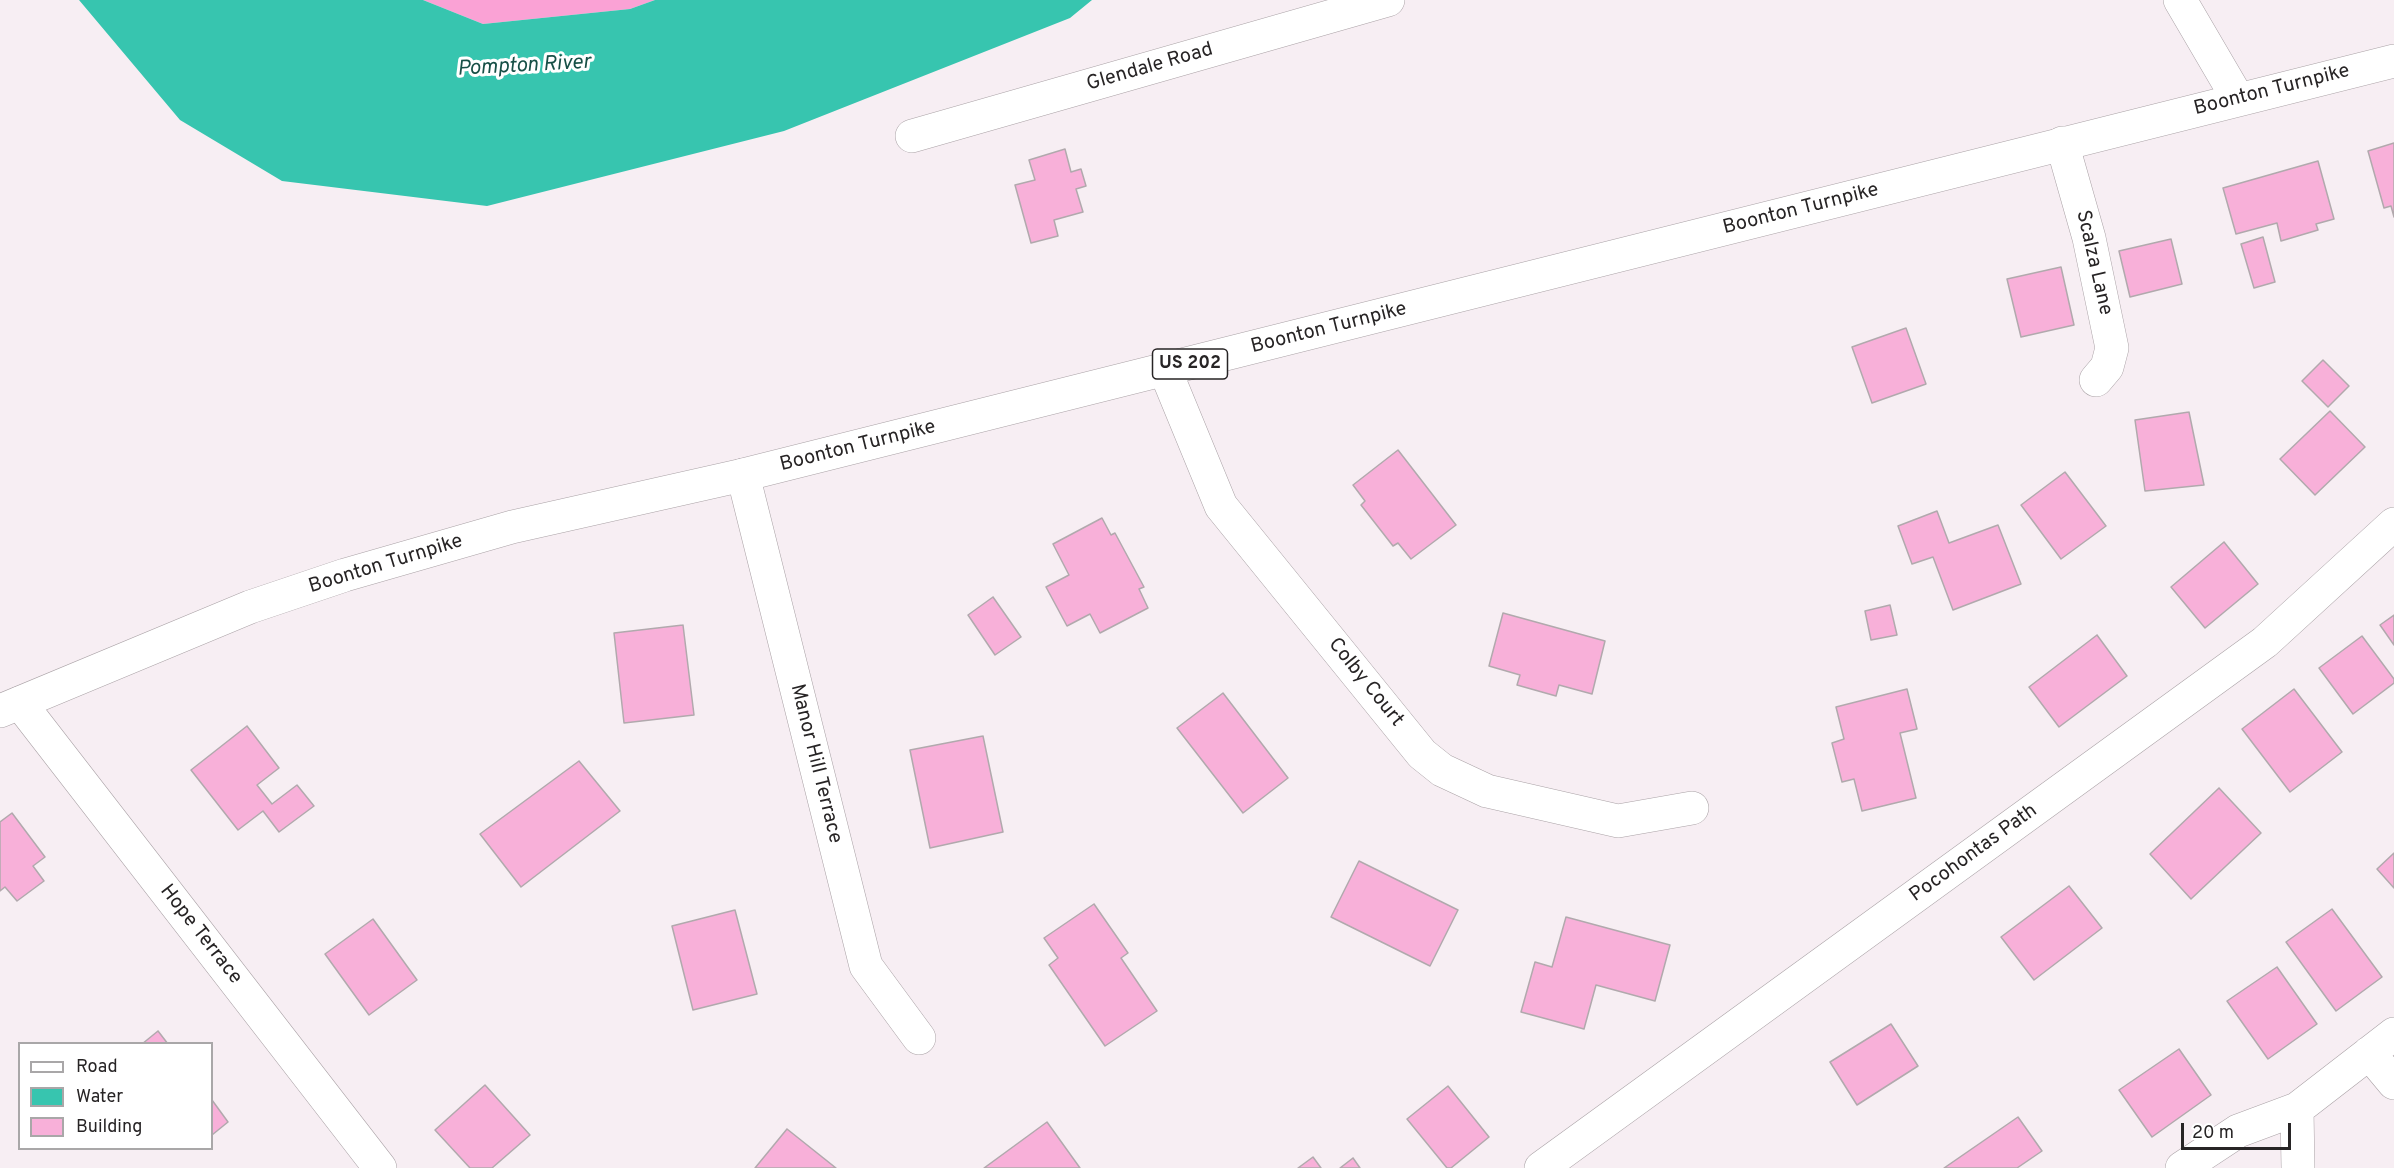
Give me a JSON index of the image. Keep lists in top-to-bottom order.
{
  "streets": {
    "street": [
      "Glendale Road",
      "Boonton Turnpike",
      "Scalza Lane",
      "US 202",
      "Colby Court",
      "Manor Hill Terrace",
      "Pocohontas Path",
      "Hope Terrace"
    ]
  },
  "crossings": [
    ["Boonton Turnpike", "Scalza Lane"],
    ["Boonton Turnpike", "Colby Court"],
    ["Boonton Turnpike", "Manor Hill Terrace"],
    ["Boonton Turnpike", "Hope Terrace"]
  ],
  "water": ["Pompton River"],
  "legend": ["Road", "Water", "Building"],
  "scale_bar": "20 m"
}
